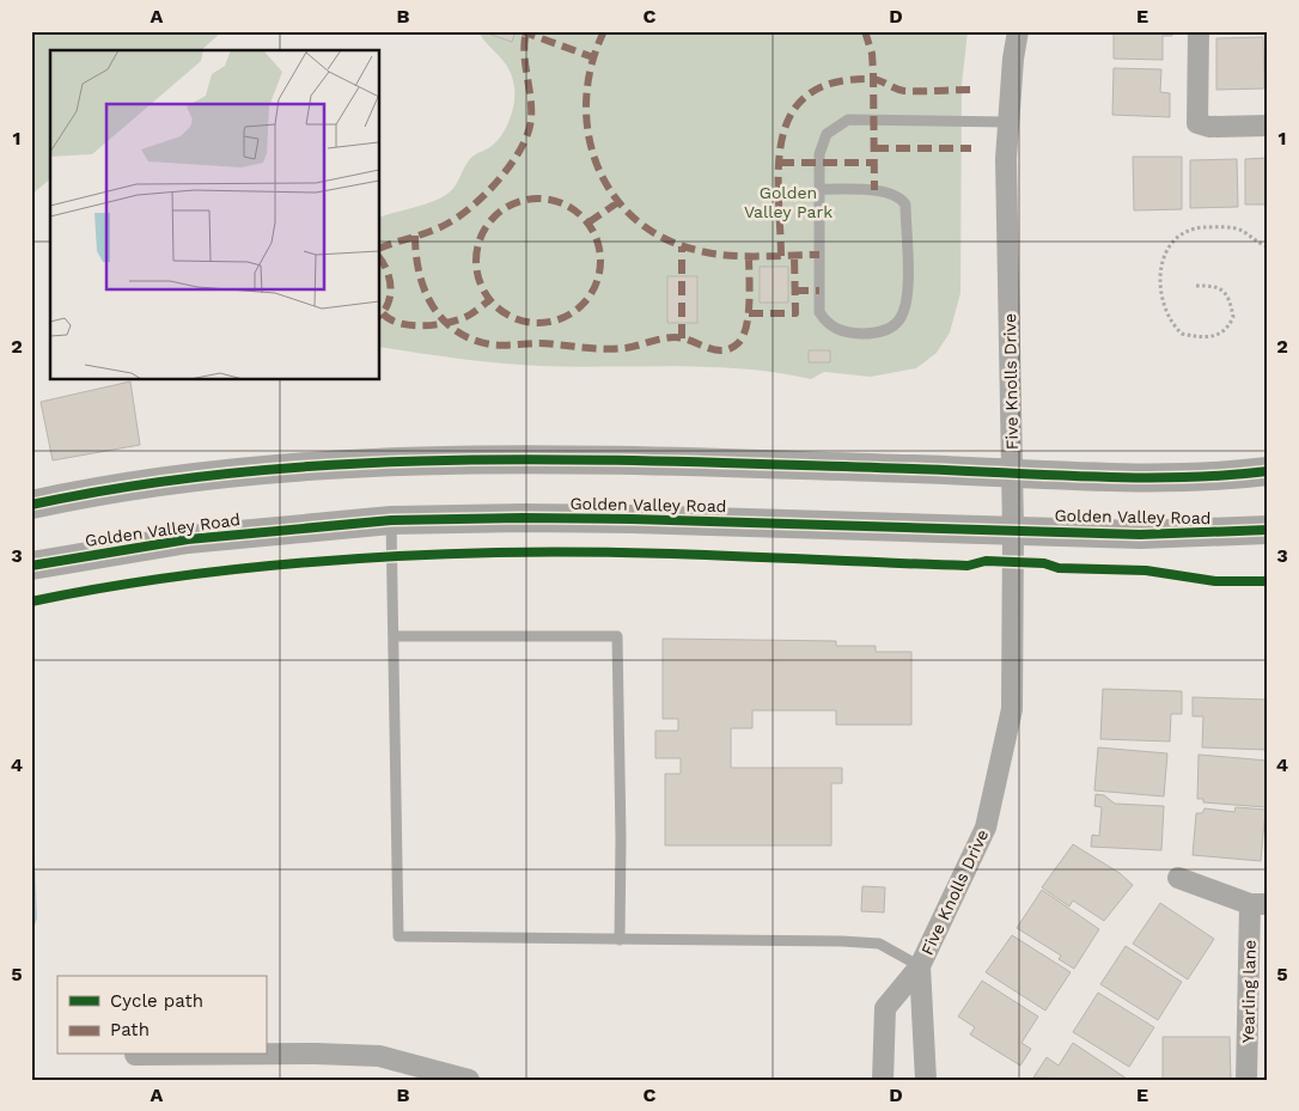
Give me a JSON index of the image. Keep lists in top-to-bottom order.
{
  "streets": {
    "main road": ["Golden Valley Road"],
    "street": ["Five Knolls Drive", "Yearling lane"]
  },
  "crossings": [
    ["Five Knolls Drive", "Golden Valley Road"]
  ],
  "parks": ["Golden Valley Park"],
  "legend": ["Cycle path", "Path"],
  "grid": {
    "columns": [
      "A",
      "B",
      "C",
      "D",
      "E"
    ],
    "rows": [
      "1",
      "2",
      "3",
      "4",
      "5"
    ]
  }
}
